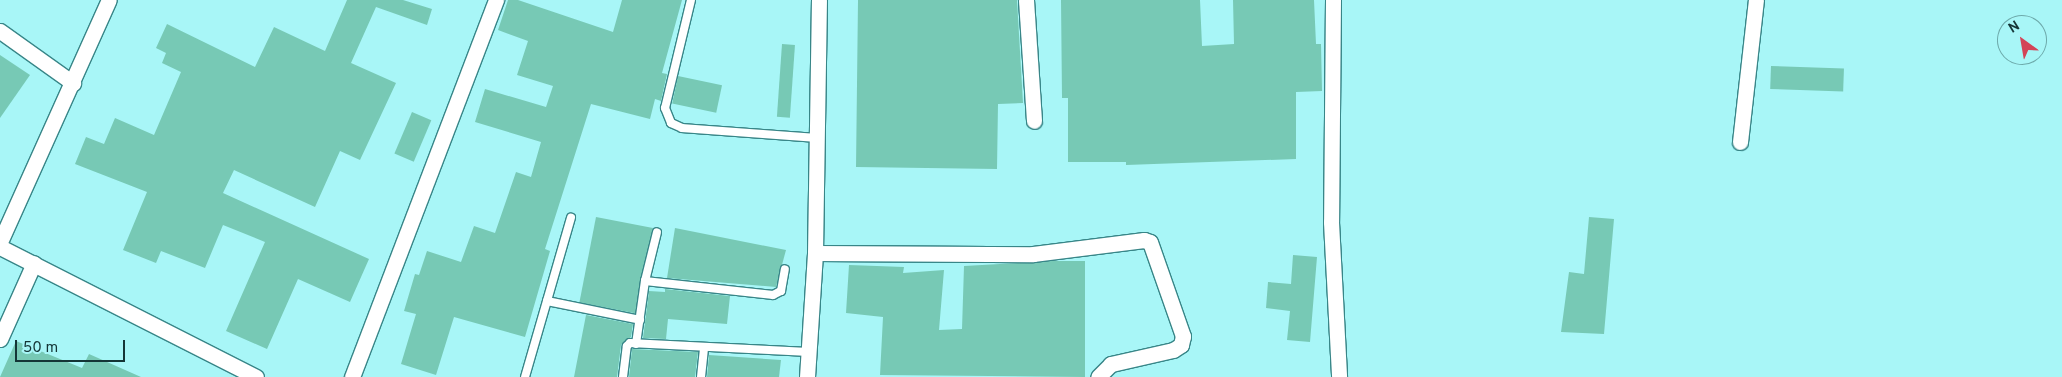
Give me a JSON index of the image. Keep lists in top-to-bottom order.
{
  "scale_bar": "50 m",
  "north": "top left"
}
